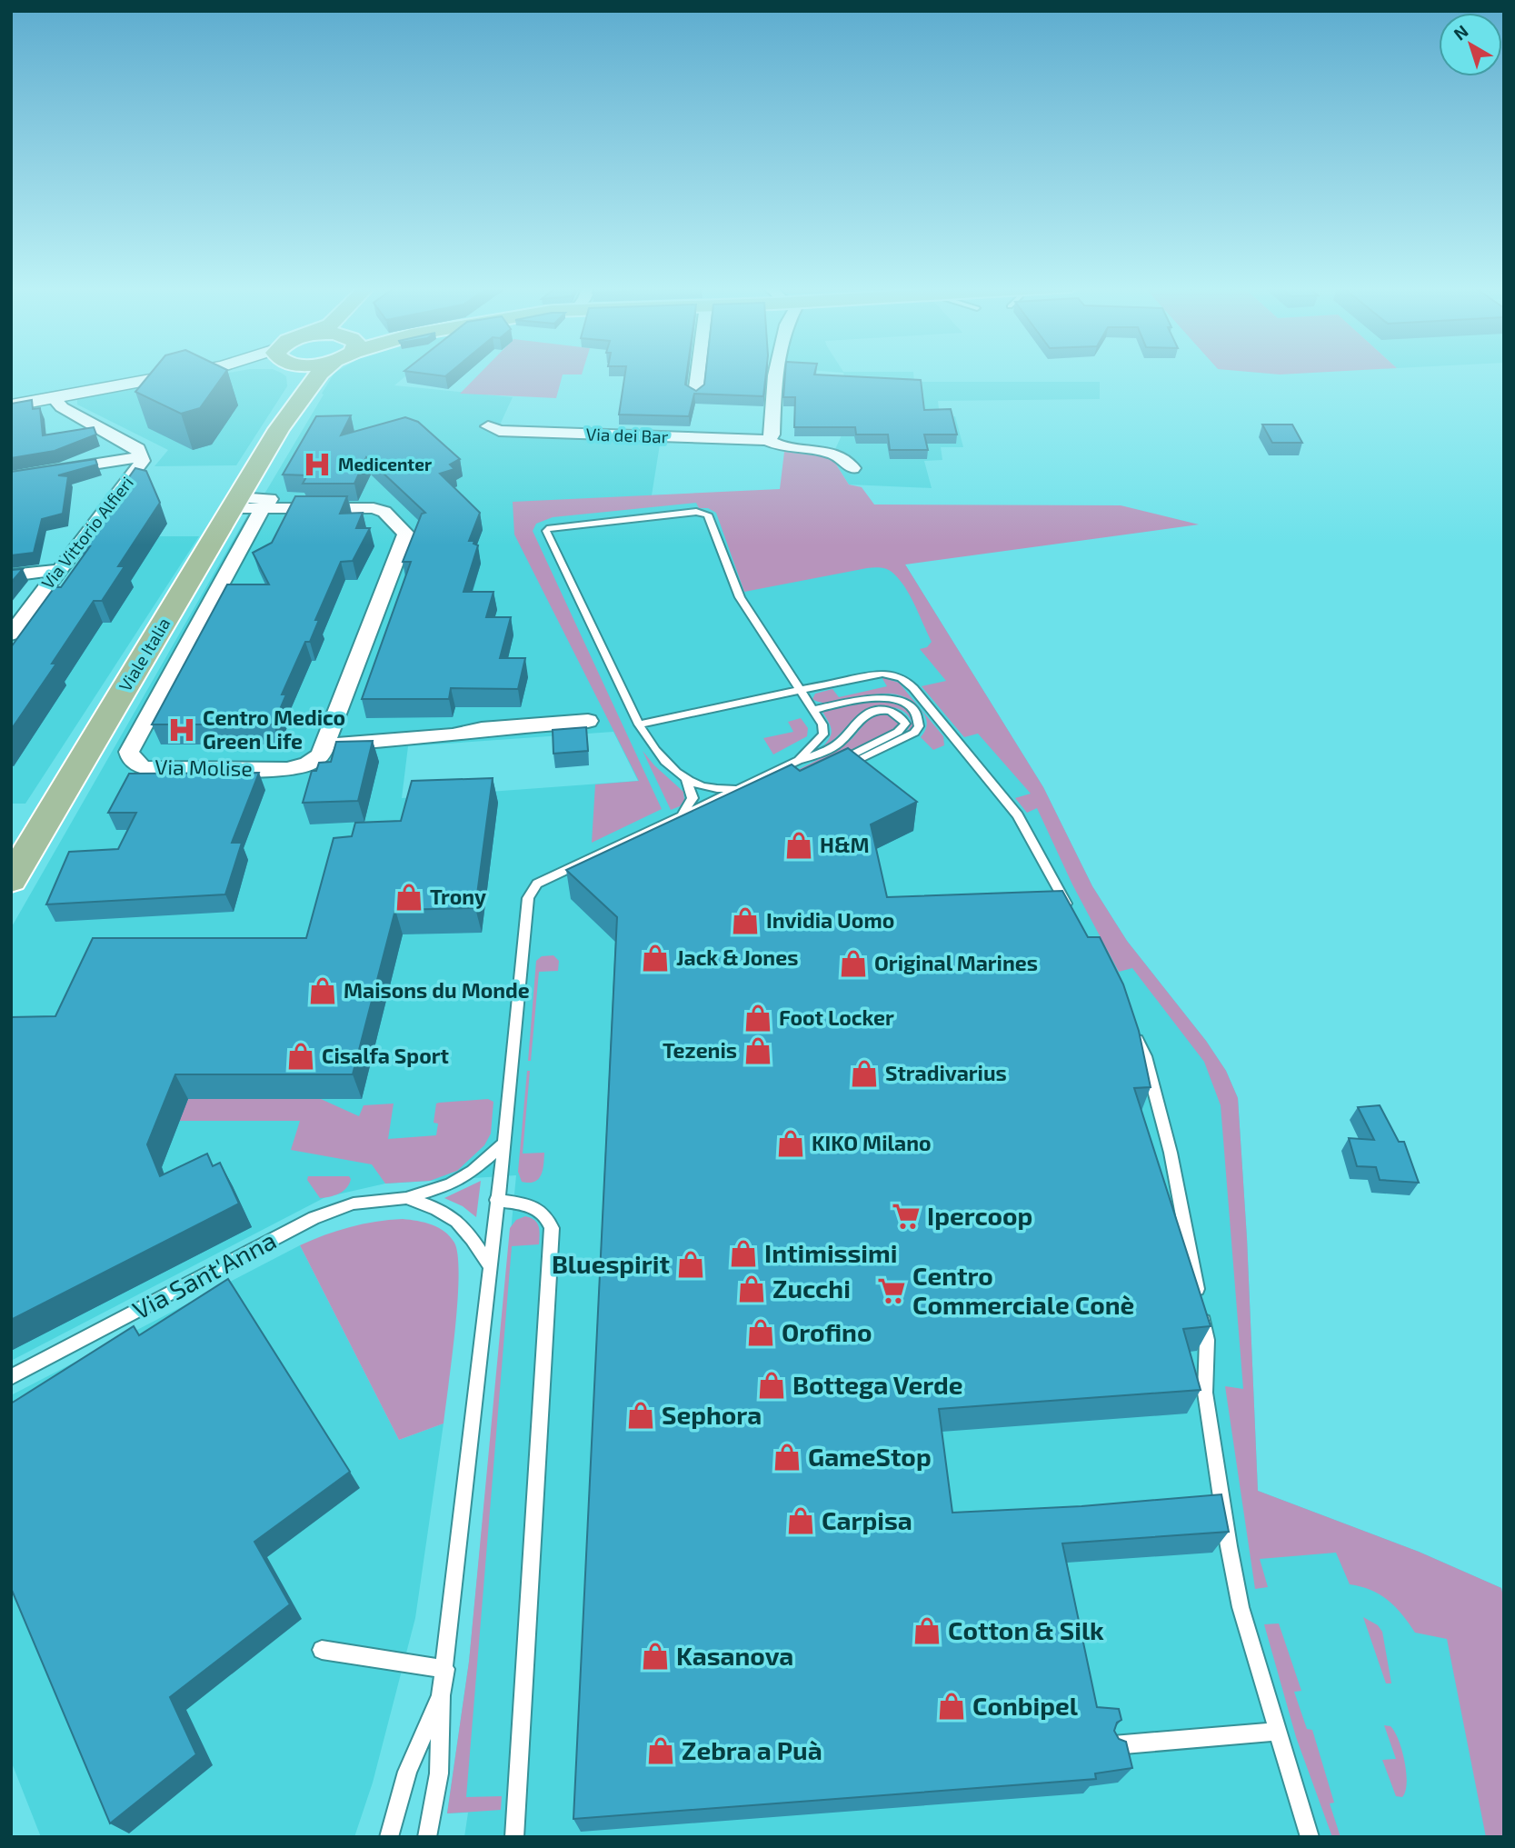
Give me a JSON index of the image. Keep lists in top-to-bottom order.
{
  "streets": {
    "main road": ["Viale Italia"],
    "street": ["Via dei Bar", "Via Vittorio Alfieri", "Via Molise"],
    "lane": ["Via Sant'Anna"]
  },
  "places": {
    "hospital": ["Medicenter", "Centro Medico Green Life"],
    "shop": [
      "H&M",
      "Trony",
      "Invidia Uomo",
      "Jack & Jones",
      "Original Marines",
      "Maisons du Monde",
      "Foot Locker",
      "Tezenis",
      "Cisalfa Sport",
      "Stradivarius",
      "KIKO Milano",
      "Intimissimi",
      "Bluespirit",
      "Zucchi",
      "Orofino",
      "Bottega Verde",
      "Sephora",
      "GameStop",
      "Carpisa",
      "Cotton & Silk",
      "Kasanova",
      "Conbipel",
      "Zebra a Puà"
    ],
    "supermarket": ["Ipercoop", "Centro Commerciale Conè"]
  },
  "north": "top left"
}
